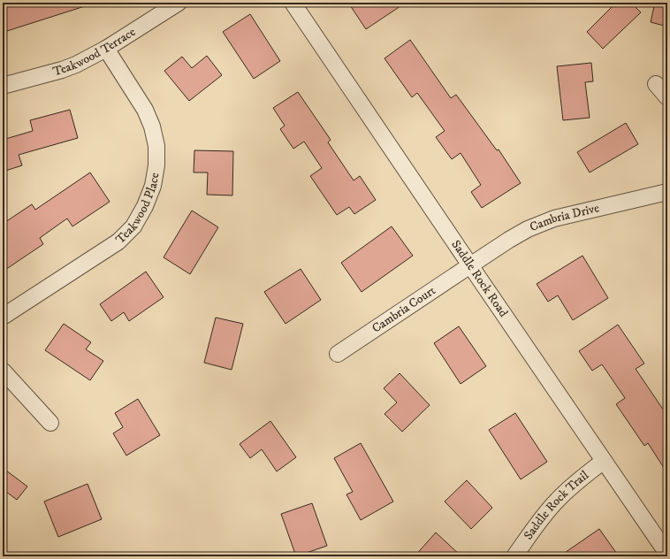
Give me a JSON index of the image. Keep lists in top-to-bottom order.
{
  "streets": {
    "street": [
      "Teakwood Terrace",
      "Teakwood Place",
      "Cambria Drive",
      "Saddle Rock Road",
      "Cambria Court",
      "Saddle Rock Trail"
    ]
  },
  "crossings": [
    ["Teakwood Terrace", "Teakwood Place"],
    ["Cambria Drive", "Saddle Rock Road"],
    ["Cambria Drive", "Cambria Court"],
    ["Saddle Rock Road", "Cambria Court"],
    ["Saddle Rock Road", "Saddle Rock Trail"]
  ]
}
